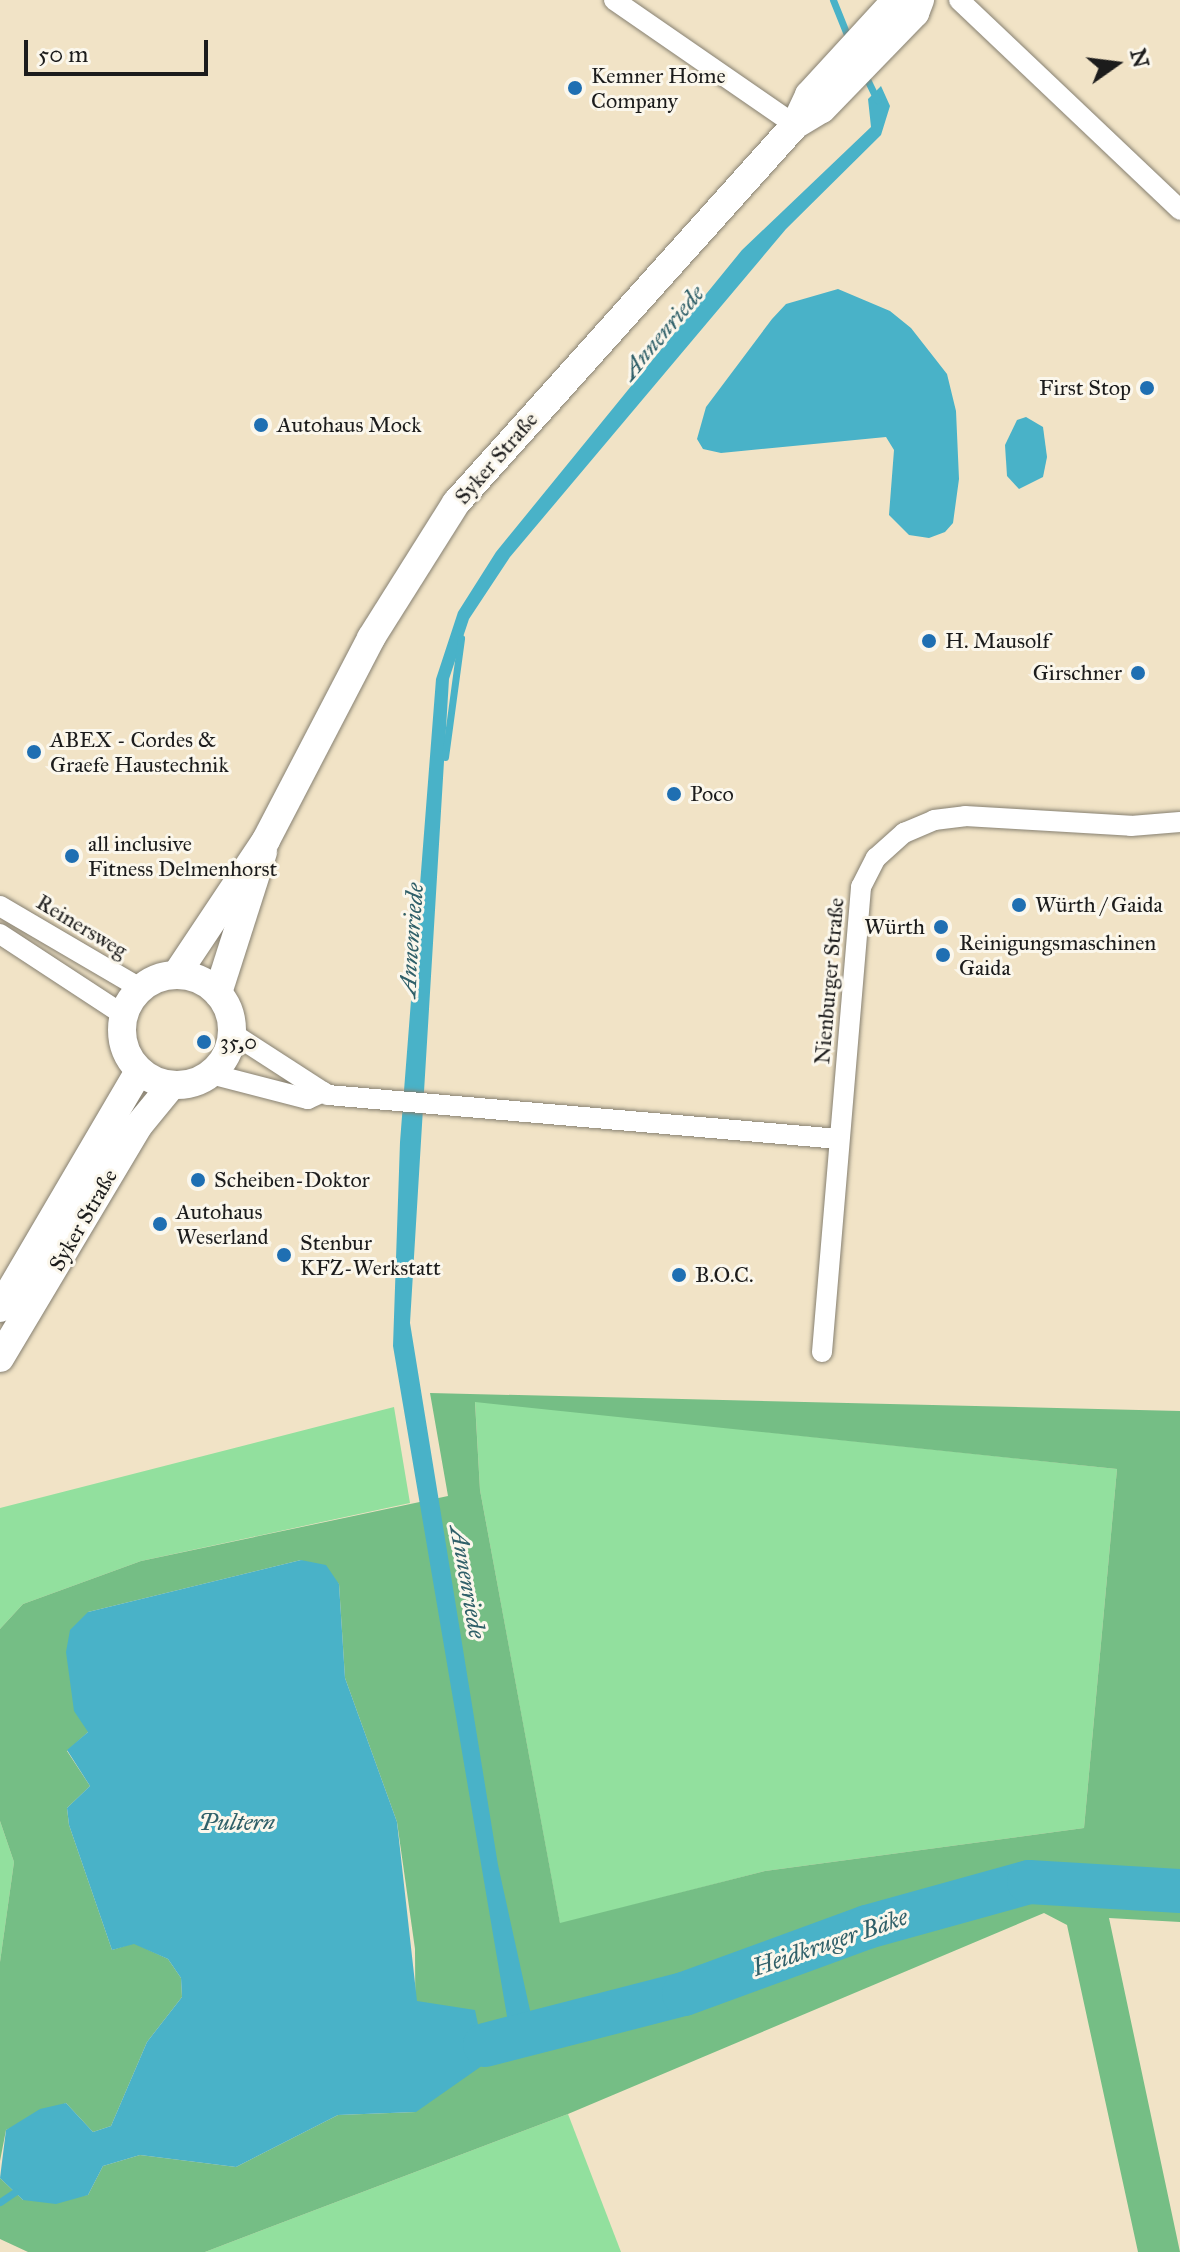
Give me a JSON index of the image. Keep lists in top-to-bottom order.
{
  "streets": {
    "main road": ["Syker Straße"],
    "street": ["Reinersweg", "Nienburger Straße"]
  },
  "crossings": [
    ["Syker Straße", "Reinersweg"]
  ],
  "water": ["Annenriede", "Pultern", "Heidkruger Bäke"],
  "places": [
    "Kemner Home Company",
    "First Stop",
    "Autohaus Mock",
    "H. Mausolf",
    "Girschner",
    "ABEX - Cordes & Graefe Haustechnik",
    "Poco",
    "all inclusive Fitness Delmenhorst",
    "Würth / Gaida",
    "Würth",
    "Reinigungsmaschinen Gaida",
    "35,0",
    "Scheiben-Doktor",
    "Autohaus Weserland",
    "Stenbur KFZ-Werkstatt",
    "B.O.C."
  ],
  "scale_bar": "50 m",
  "north": "right"
}
